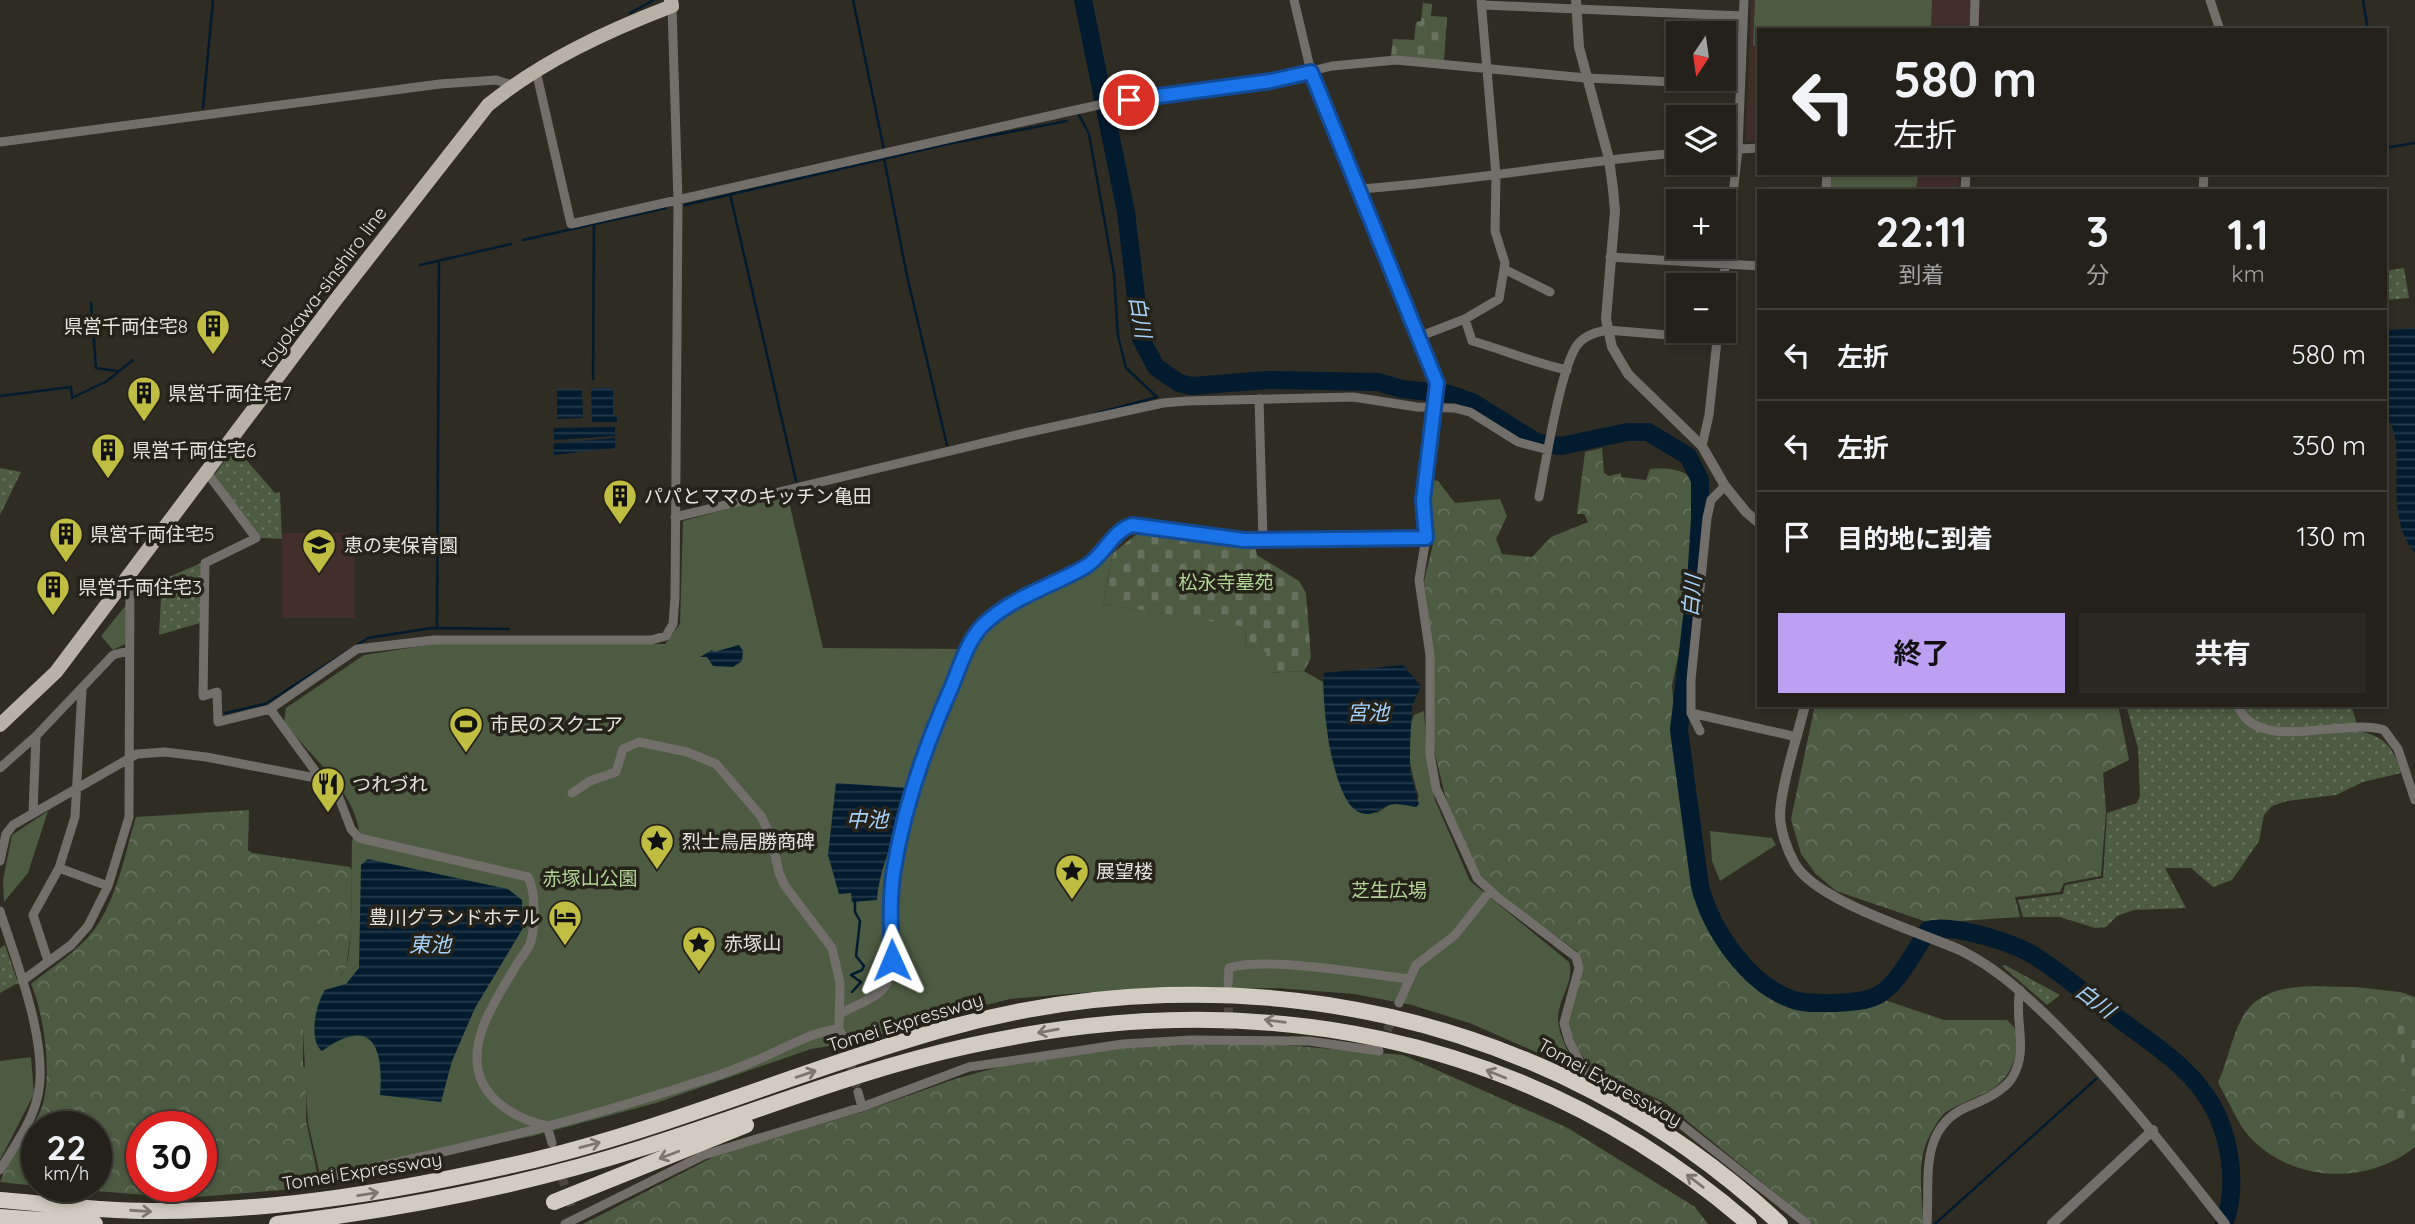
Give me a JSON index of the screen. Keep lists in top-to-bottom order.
{
  "streets": {
    "highway": ["Tomei Expressway"],
    "main road": ["toyokawa-sinshiro line"]
  },
  "water": [
    "白川",
    "宮池",
    "中池",
    "東池"
  ],
  "parks": ["松永寺墓苑", "赤塚山公園", "芝生広場"],
  "places": {
    "building": [
      "県営千両住宅8",
      "県営千両住宅7",
      "県営千両住宅6",
      "パパとママのキッチン亀田",
      "県営千両住宅5",
      "県営千両住宅3"
    ],
    "school or university": ["恵の実保育園"],
    "sports": ["市民のスクエア"],
    "restaurant": ["つれづれ"],
    "place": ["烈士鳥居勝商碑", "展望楼", "赤塚山"],
    "hotel": ["豊川グランドホテル"]
  },
  "north": "bottom",
  "page": {
    "map_buttons": ["+", "−"],
    "turn": ["580 m", "左折"],
    "eta": [
      "22:11",
      "到着",
      "3",
      "分",
      "1.1",
      "km"
    ],
    "list": [
      {
        "name": "左折",
        "value": "580 m"
      },
      {
        "name": "左折",
        "value": "350 m"
      },
      {
        "name": "目的地に到着",
        "value": "130 m"
      }
    ],
    "buttons": ["終了", "共有"],
    "speed": "22 km/h",
    "limit": "30"
  }
}
